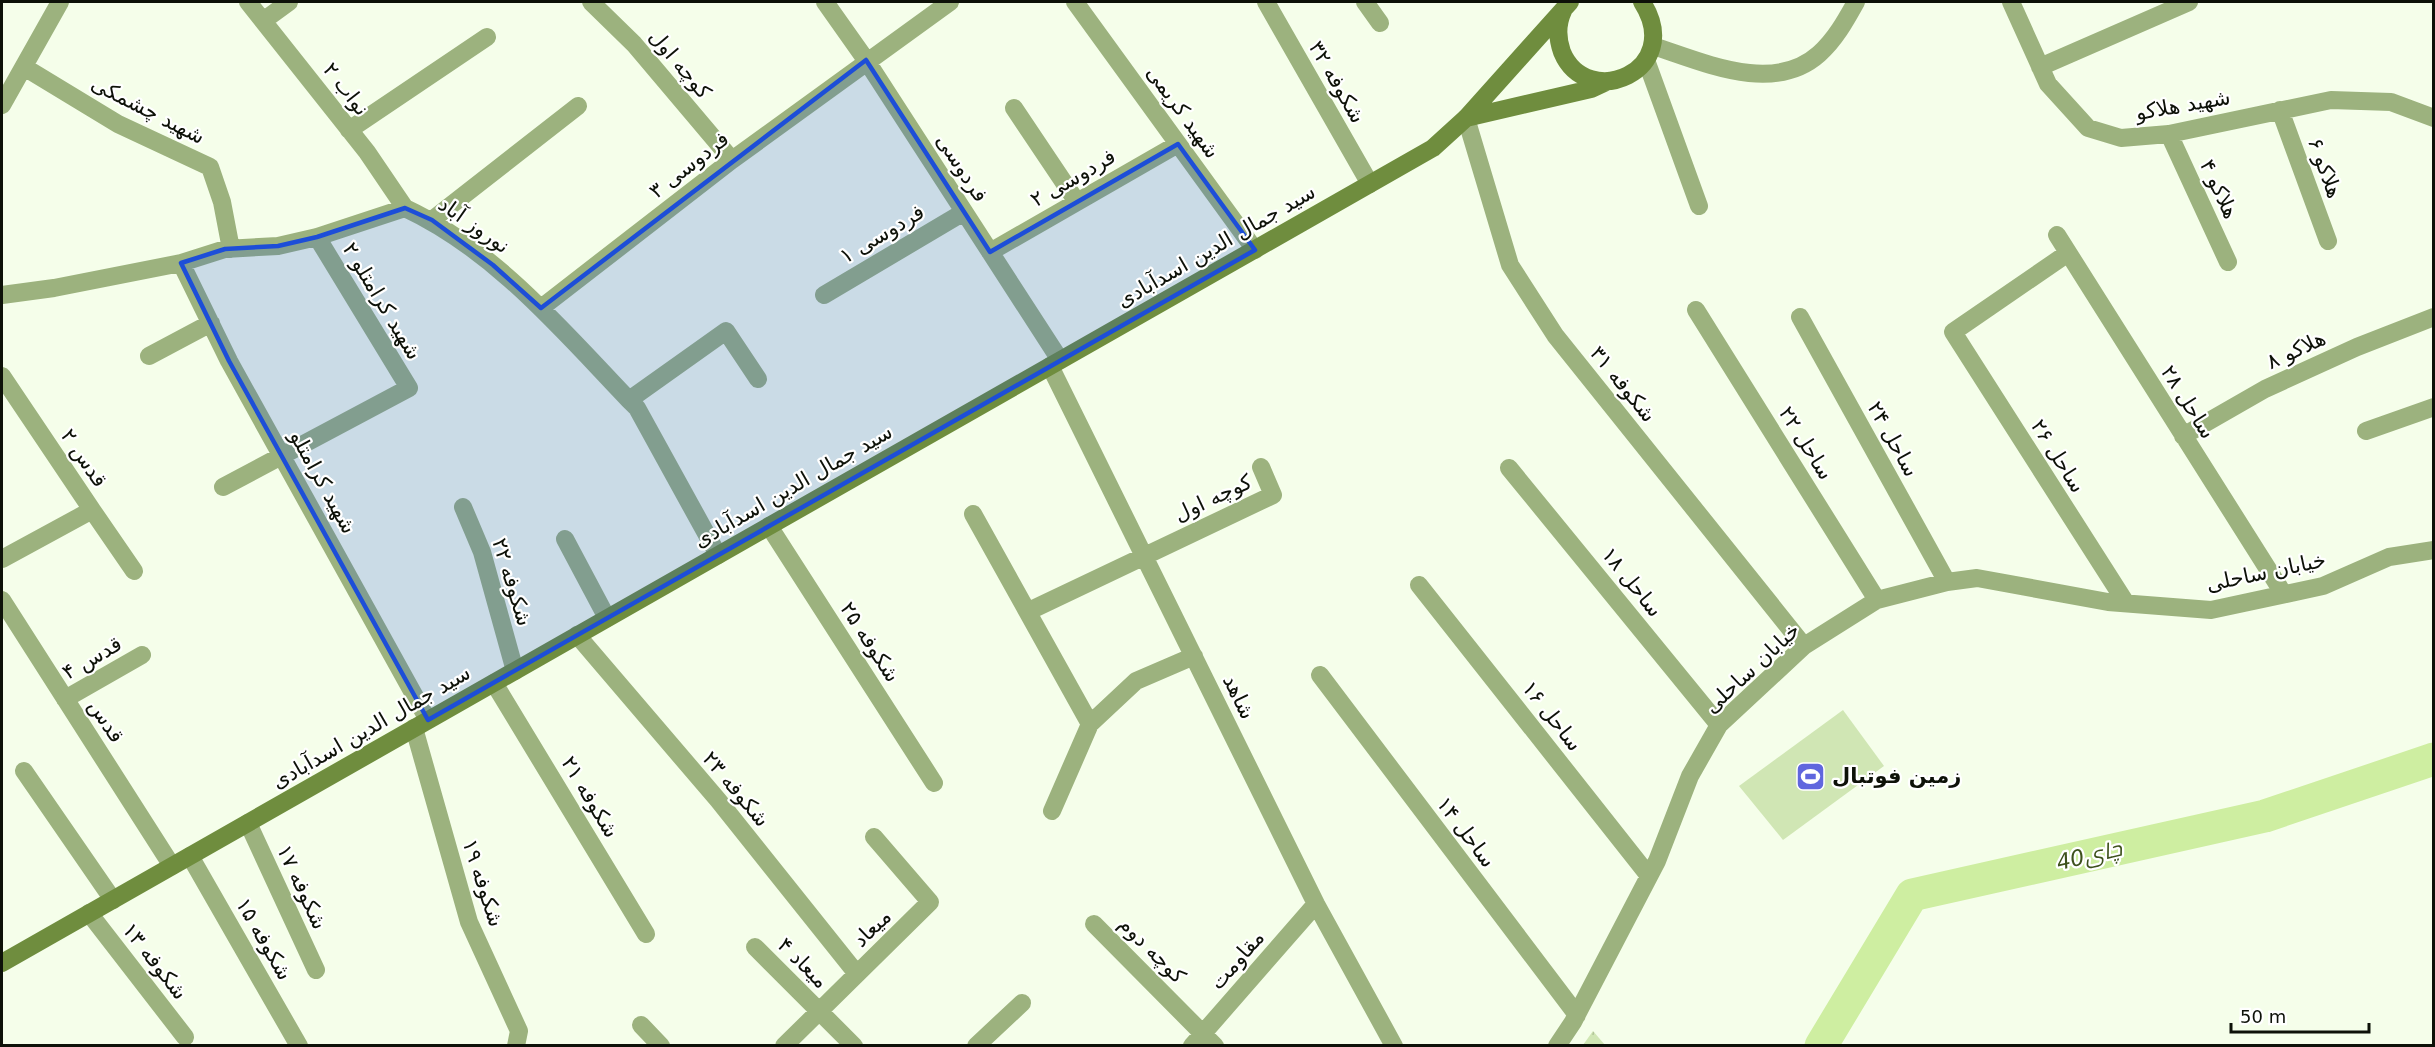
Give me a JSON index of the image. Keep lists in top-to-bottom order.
{
  "streets": {
    "main road": ["سید جمال الدین اسدآبادی"],
    "street": [
      "کوچه اول",
      "شکوفه ۳۲",
      "نواب ۲",
      "شهید هلاکو",
      "شهید چشمکی",
      "شهید کریمی",
      "فردوسی ۳",
      "فردوسی",
      "هلاکو ۶",
      "فردوسی ۲",
      "هلاکو ۴",
      "نوروز آباد",
      "فردوسی ۱",
      "شهید کرامتلو ۲",
      "هلاکو ۸",
      "شکوفه ۳۱",
      "ساحل ۲۸",
      "ساحل ۲۴",
      "ساحل ۲۲",
      "ساحل ۲۶",
      "قدس ۲",
      "شهید کرامتلو",
      "خیابان ساحلی",
      "شکوفه ۲۲",
      "ساحل ۱۸",
      "شکوفه ۲۵",
      "قدس ۴",
      "شاهد",
      "ساحل ۱۶",
      "قدس",
      "شکوفه ۲۳",
      "شکوفه ۲۱",
      "ساحل ۱۴",
      "شکوفه ۱۹",
      "شکوفه ۱۷",
      "میعاد",
      "شکوفه ۱۵",
      "کوچه دوم",
      "مقاومت",
      "شکوفه ۱۳",
      "میعاد ۴"
    ]
  },
  "crossings": [
    ["کوچه اول", "فردوسی ۳"],
    ["کوچه اول", "شاهد"],
    ["شکوفه ۳۲", "سید جمال الدین اسدآبادی"],
    ["نواب ۲", "نوروز آباد"],
    ["شهید هلاکو", "هلاکو ۶"],
    ["شهید هلاکو", "هلاکو ۴"],
    ["شهید چشمکی", "نوروز آباد"],
    ["شهید کریمی", "فردوسی ۲"],
    ["شهید کریمی", "سید جمال الدین اسدآبادی"],
    ["فردوسی ۳", "فردوسی"],
    ["فردوسی ۳", "نوروز آباد"],
    ["فردوسی", "فردوسی ۲"],
    ["فردوسی", "فردوسی ۱"],
    ["فردوسی", "سید جمال الدین اسدآبادی"],
    ["فردوسی", "شاهد"],
    ["نوروز آباد", "سید جمال الدین اسدآبادی"],
    ["نوروز آباد", "شهید کرامتلو ۲"],
    ["نوروز آباد", "شهید کرامتلو"],
    ["سید جمال الدین اسدآبادی", "شکوفه ۳۱"],
    ["سید جمال الدین اسدآبادی", "شهید کرامتلو"],
    ["سید جمال الدین اسدآبادی", "شکوفه ۲۲"],
    ["سید جمال الدین اسدآبادی", "شکوفه ۲۵"],
    ["سید جمال الدین اسدآبادی", "شاهد"],
    ["سید جمال الدین اسدآبادی", "قدس"],
    ["سید جمال الدین اسدآبادی", "شکوفه ۲۳"],
    ["سید جمال الدین اسدآبادی", "شکوفه ۲۱"],
    ["سید جمال الدین اسدآبادی", "شکوفه ۱۹"],
    ["سید جمال الدین اسدآبادی", "شکوفه ۱۷"],
    ["سید جمال الدین اسدآبادی", "شکوفه ۱۵"],
    ["سید جمال الدین اسدآبادی", "شکوفه ۱۳"],
    ["شهید کرامتلو ۲", "شهید کرامتلو"],
    ["هلاکو ۸", "ساحل ۲۸"],
    ["شکوفه ۳۱", "خیابان ساحلی"],
    ["ساحل ۲۸", "ساحل ۲۶"],
    ["ساحل ۲۸", "خیابان ساحلی"],
    ["ساحل ۲۴", "خیابان ساحلی"],
    ["ساحل ۲۲", "خیابان ساحلی"],
    ["ساحل ۲۶", "خیابان ساحلی"],
    ["شهید کرامتلو", "شکوفه ۱۹"],
    ["خیابان ساحلی", "ساحل ۱۸"],
    ["خیابان ساحلی", "ساحل ۱۶"],
    ["خیابان ساحلی", "ساحل ۱۴"],
    ["قدس ۴", "قدس"],
    ["شاهد", "مقاومت"],
    ["شکوفه ۲۳", "میعاد"],
    ["میعاد", "میعاد ۴"],
    ["کوچه دوم", "مقاومت"]
  ],
  "water": ["40چای"],
  "places": {
    "sports": ["زمین فوتبال"]
  },
  "scale_bar": "50 m"
}
